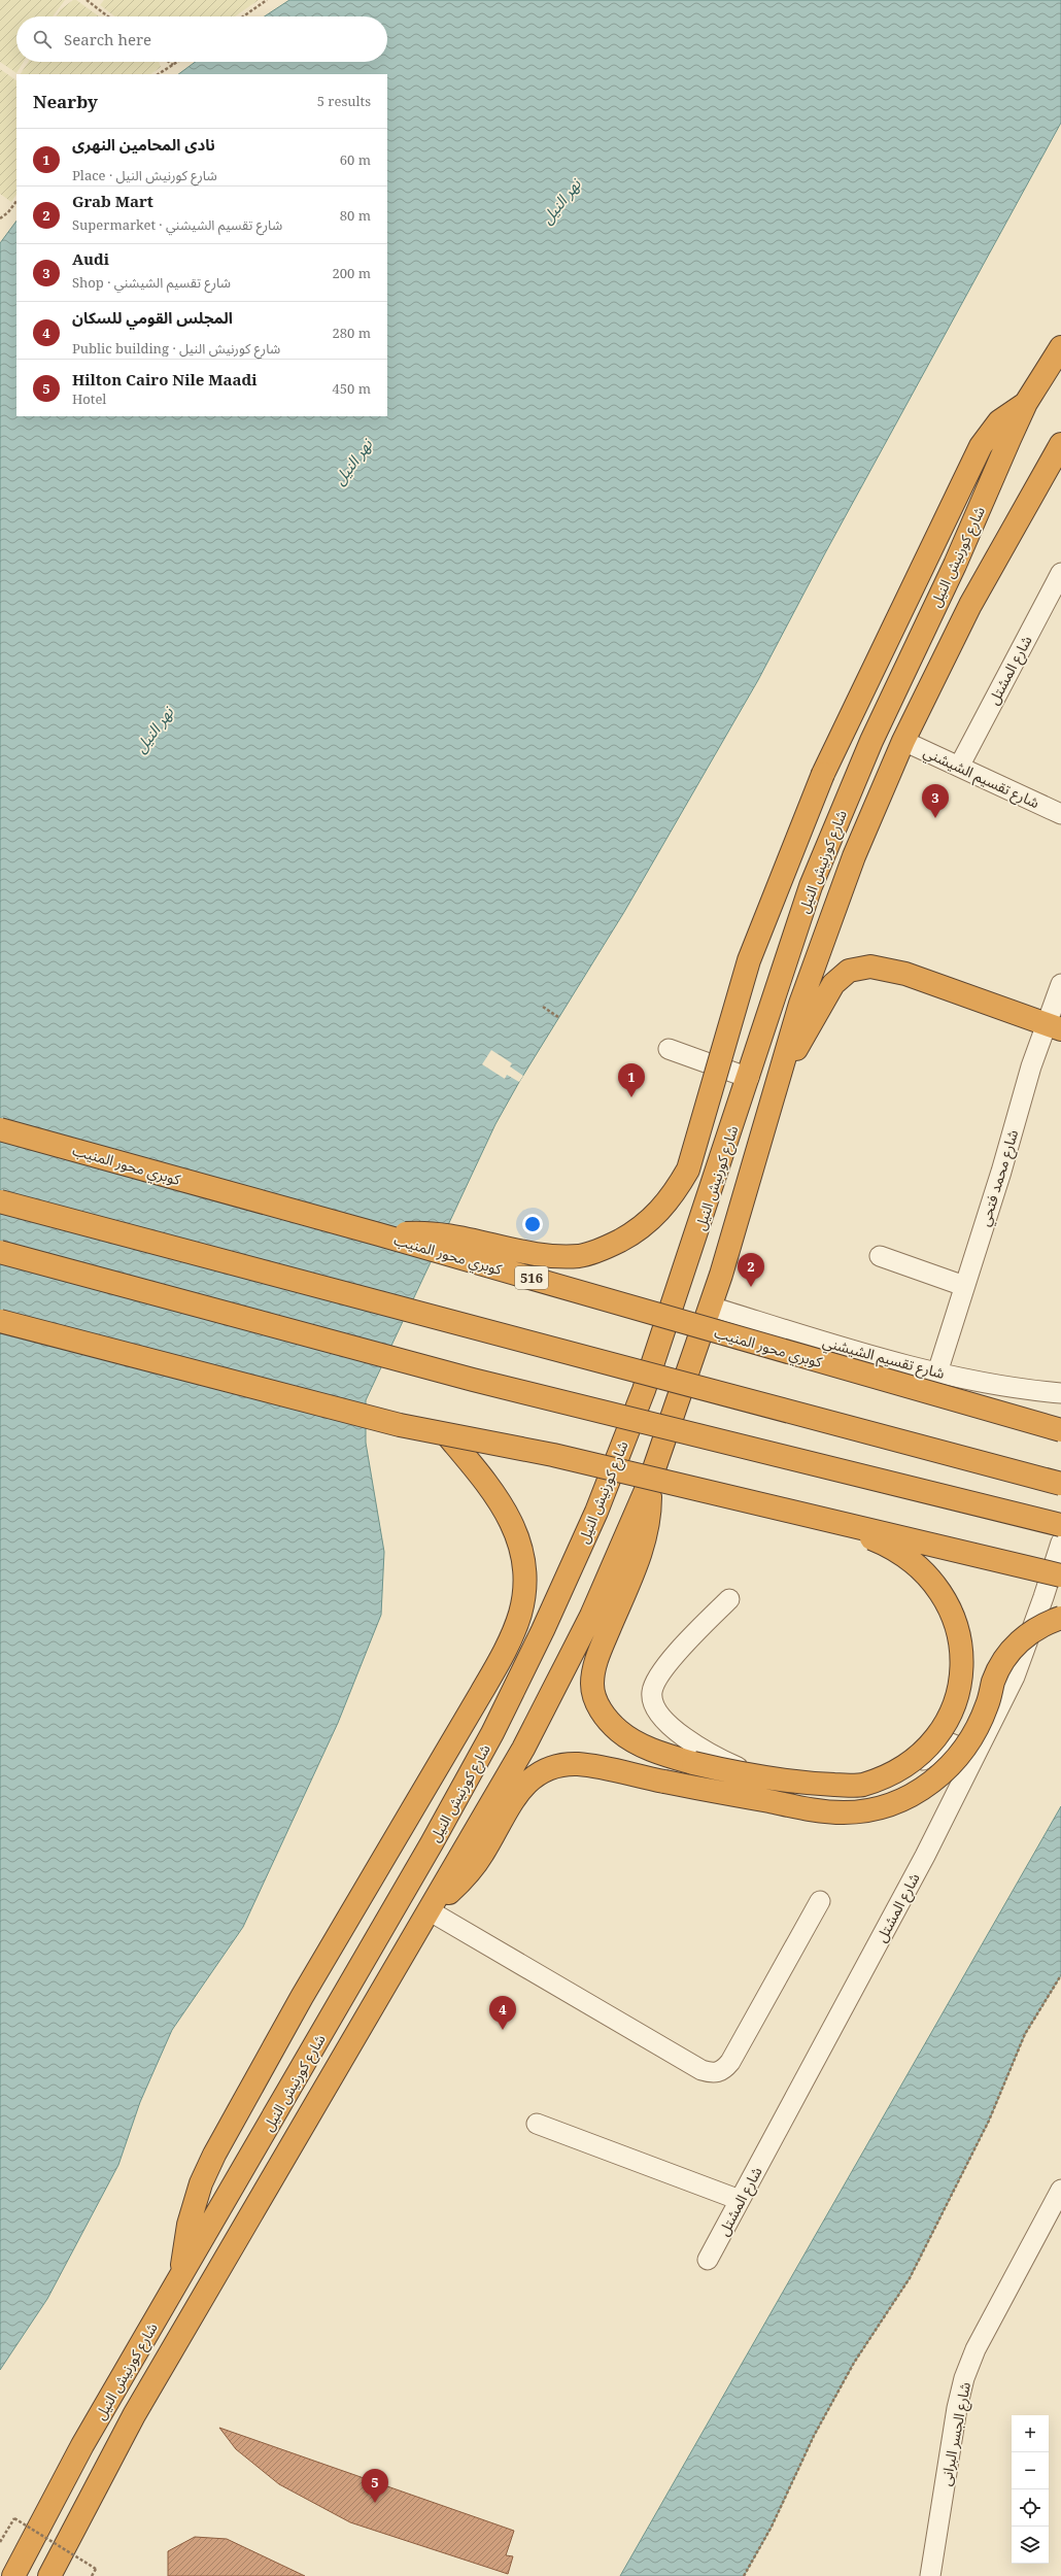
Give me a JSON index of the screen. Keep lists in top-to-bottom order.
{
  "streets": {
    "highway": ["شارع كورنيش النيل", "كوبري محور المنيب", "516"],
    "street": [
      "شارع المشتل",
      "شارع تقسيم الشيشني",
      "شارع محمد فتحي",
      "شارع الجسر البرانى"
    ]
  },
  "crossings": [
    ["شارع كورنيش النيل", "شارع تقسيم الشيشني"],
    ["شارع المشتل", "شارع تقسيم الشيشني"],
    ["شارع تقسيم الشيشني", "شارع محمد فتحي"]
  ],
  "water": ["نهر النيل"],
  "page": {
    "search": "Search here",
    "heading": ["Nearby", "5 results"],
    "list": [
      {
        "mark": "1",
        "name": "نادى المحامين النهرى",
        "note": "Place · شارع كورنيش النيل",
        "value": "60 m"
      },
      {
        "mark": "2",
        "name": "Grab Mart",
        "note": "Supermarket · شارع تقسيم الشيشني",
        "value": "80 m"
      },
      {
        "mark": "3",
        "name": "Audi",
        "note": "Shop · شارع تقسيم الشيشني",
        "value": "200 m"
      },
      {
        "mark": "4",
        "name": "المجلس القومي للسكان",
        "note": "Public building · شارع كورنيش النيل",
        "value": "280 m"
      },
      {
        "mark": "5",
        "name": "Hilton Cairo Nile Maadi",
        "note": "Hotel",
        "value": "450 m"
      }
    ],
    "pins": [
      "3",
      "1",
      "2",
      "4",
      "5"
    ],
    "map_buttons": ["+", "−"]
  }
}
